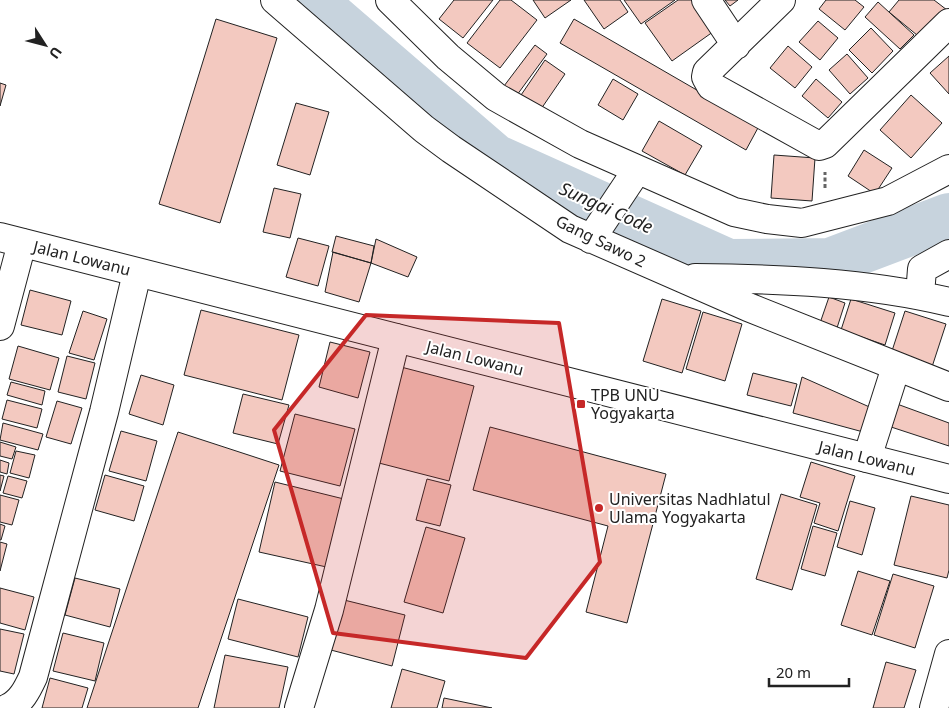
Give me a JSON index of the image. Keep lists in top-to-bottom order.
{
  "streets": {
    "street": ["Gang Sawo 2", "Jalan Lowanu"]
  },
  "water": ["Sungai Code"],
  "places": {
    "transit": ["TPB UNU Yogyakarta"],
    "other": ["Universitas Nadhlatul Ulama Yogyakarta"]
  },
  "scale_bar": "20 m",
  "north": "bottom right"
}
